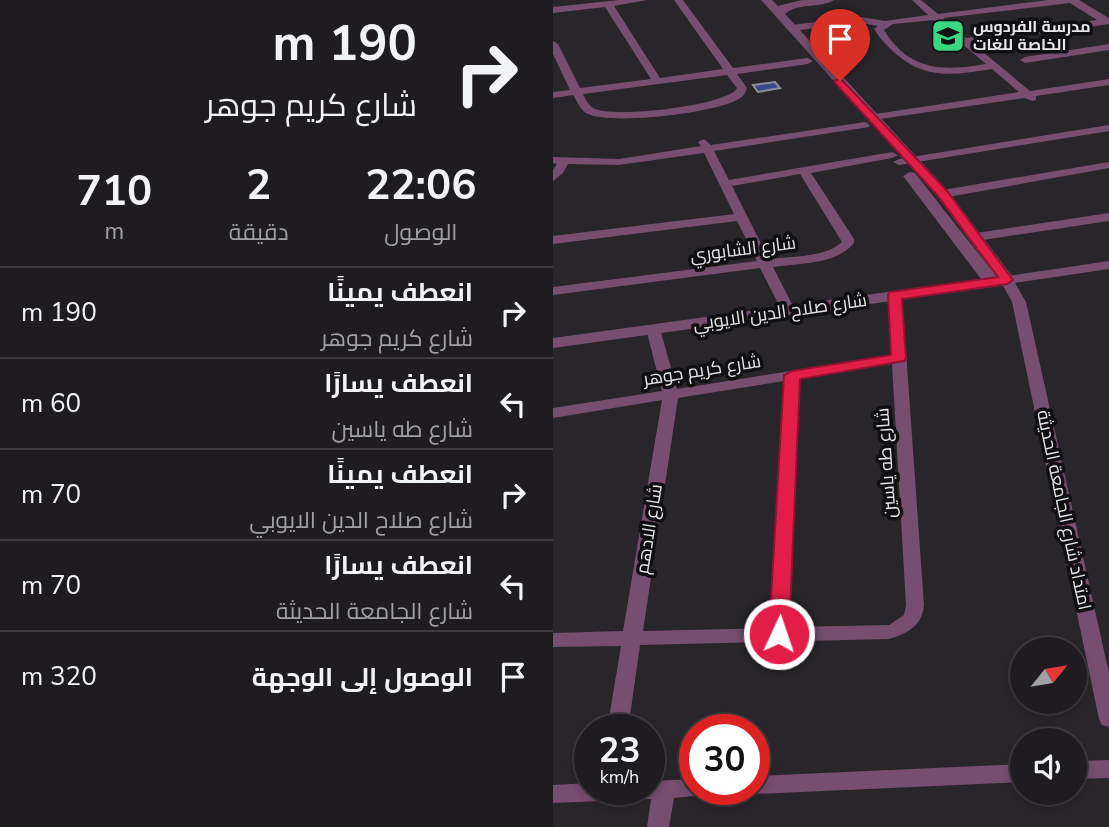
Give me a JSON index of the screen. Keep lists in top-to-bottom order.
{
  "streets": {
    "street": [
      "شارع الشابوري",
      "شارع صلاح الدين الايوبي",
      "شارع كريم جوهر",
      "شارع طه ياسين",
      "امتداد شارع الجامعة الحديثة",
      "شارع الادهم"
    ]
  },
  "crossings": [
    ["شارع صلاح الدين الايوبي", "شارع طه ياسين"],
    ["شارع صلاح الدين الايوبي", "امتداد شارع الجامعة الحديثة"],
    ["شارع صلاح الدين الايوبي", "شارع الادهم"],
    ["شارع كريم جوهر", "شارع طه ياسين"],
    ["شارع كريم جوهر", "شارع الادهم"]
  ],
  "places": {
    "school or university": ["مدرسة الفردوس الخاصة للغات"]
  },
  "north": "top right",
  "page": {
    "turn": ["190 m", "شارع كريم جوهر"],
    "eta": [
      "22:06",
      "الوصول",
      "2",
      "دقيقة",
      "710",
      "m"
    ],
    "list": [
      {
        "name": "انعطف يمينًا",
        "note": "شارع كريم جوهر",
        "value": "190 m"
      },
      {
        "name": "انعطف يسارًا",
        "note": "شارع طه ياسين",
        "value": "60 m"
      },
      {
        "name": "انعطف يمينًا",
        "note": "شارع صلاح الدين الايوبي",
        "value": "70 m"
      },
      {
        "name": "انعطف يسارًا",
        "note": "شارع الجامعة الحديثة",
        "value": "70 m"
      },
      {
        "name": "الوصول إلى الوجهة",
        "value": "320 m"
      }
    ],
    "speed": "23 km/h",
    "limit": "30"
  }
}
